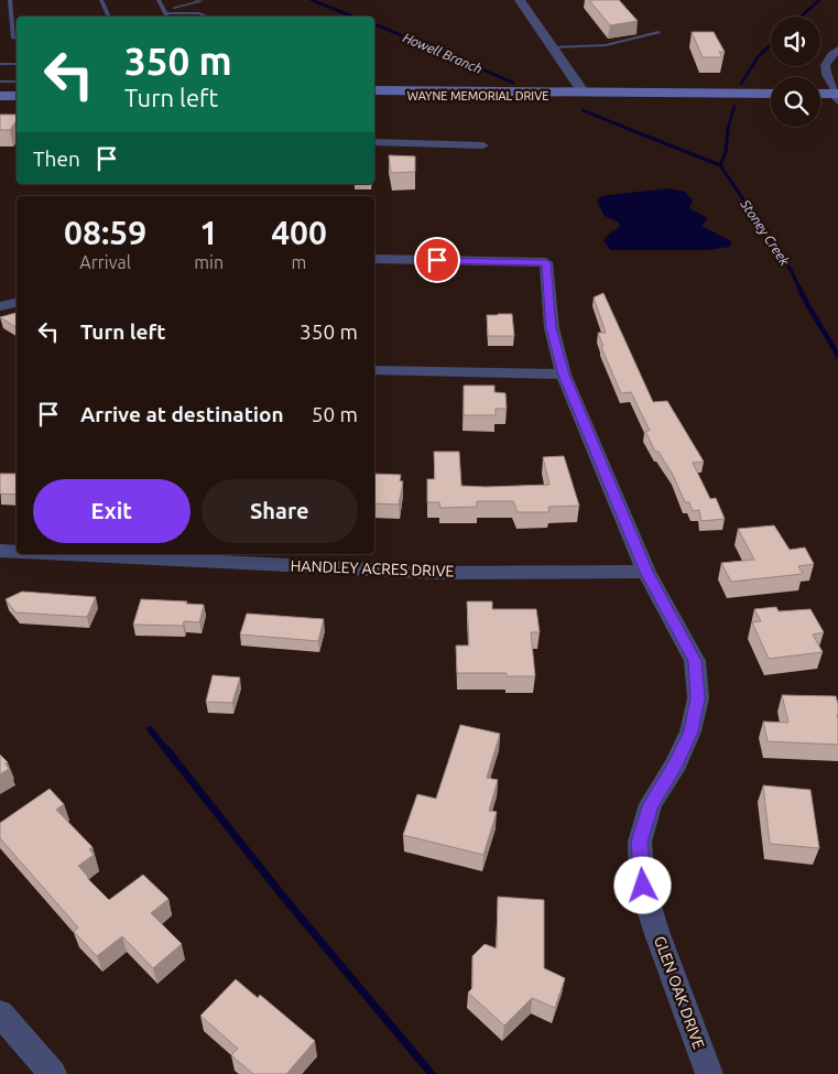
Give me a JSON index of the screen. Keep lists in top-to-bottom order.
{
  "streets": {
    "main road": ["WAYNE MEMORIAL DRIVE"],
    "street": ["HANDLEY ACRES DRIVE", "GLEN OAK DRIVE"]
  },
  "crossings": [
    ["HANDLEY ACRES DRIVE", "GLEN OAK DRIVE"]
  ],
  "water": ["Howell Branch", "Stoney Creek"],
  "page": {
    "turn": ["350 m", "Turn left"],
    "then": "Then",
    "eta": [
      "08:59",
      "Arrival",
      "1",
      "min",
      "400",
      "m"
    ],
    "list": [
      {
        "name": "Turn left",
        "value": "350 m"
      },
      {
        "name": "Arrive at destination",
        "value": "50 m"
      }
    ],
    "buttons": ["Exit", "Share"]
  }
}
